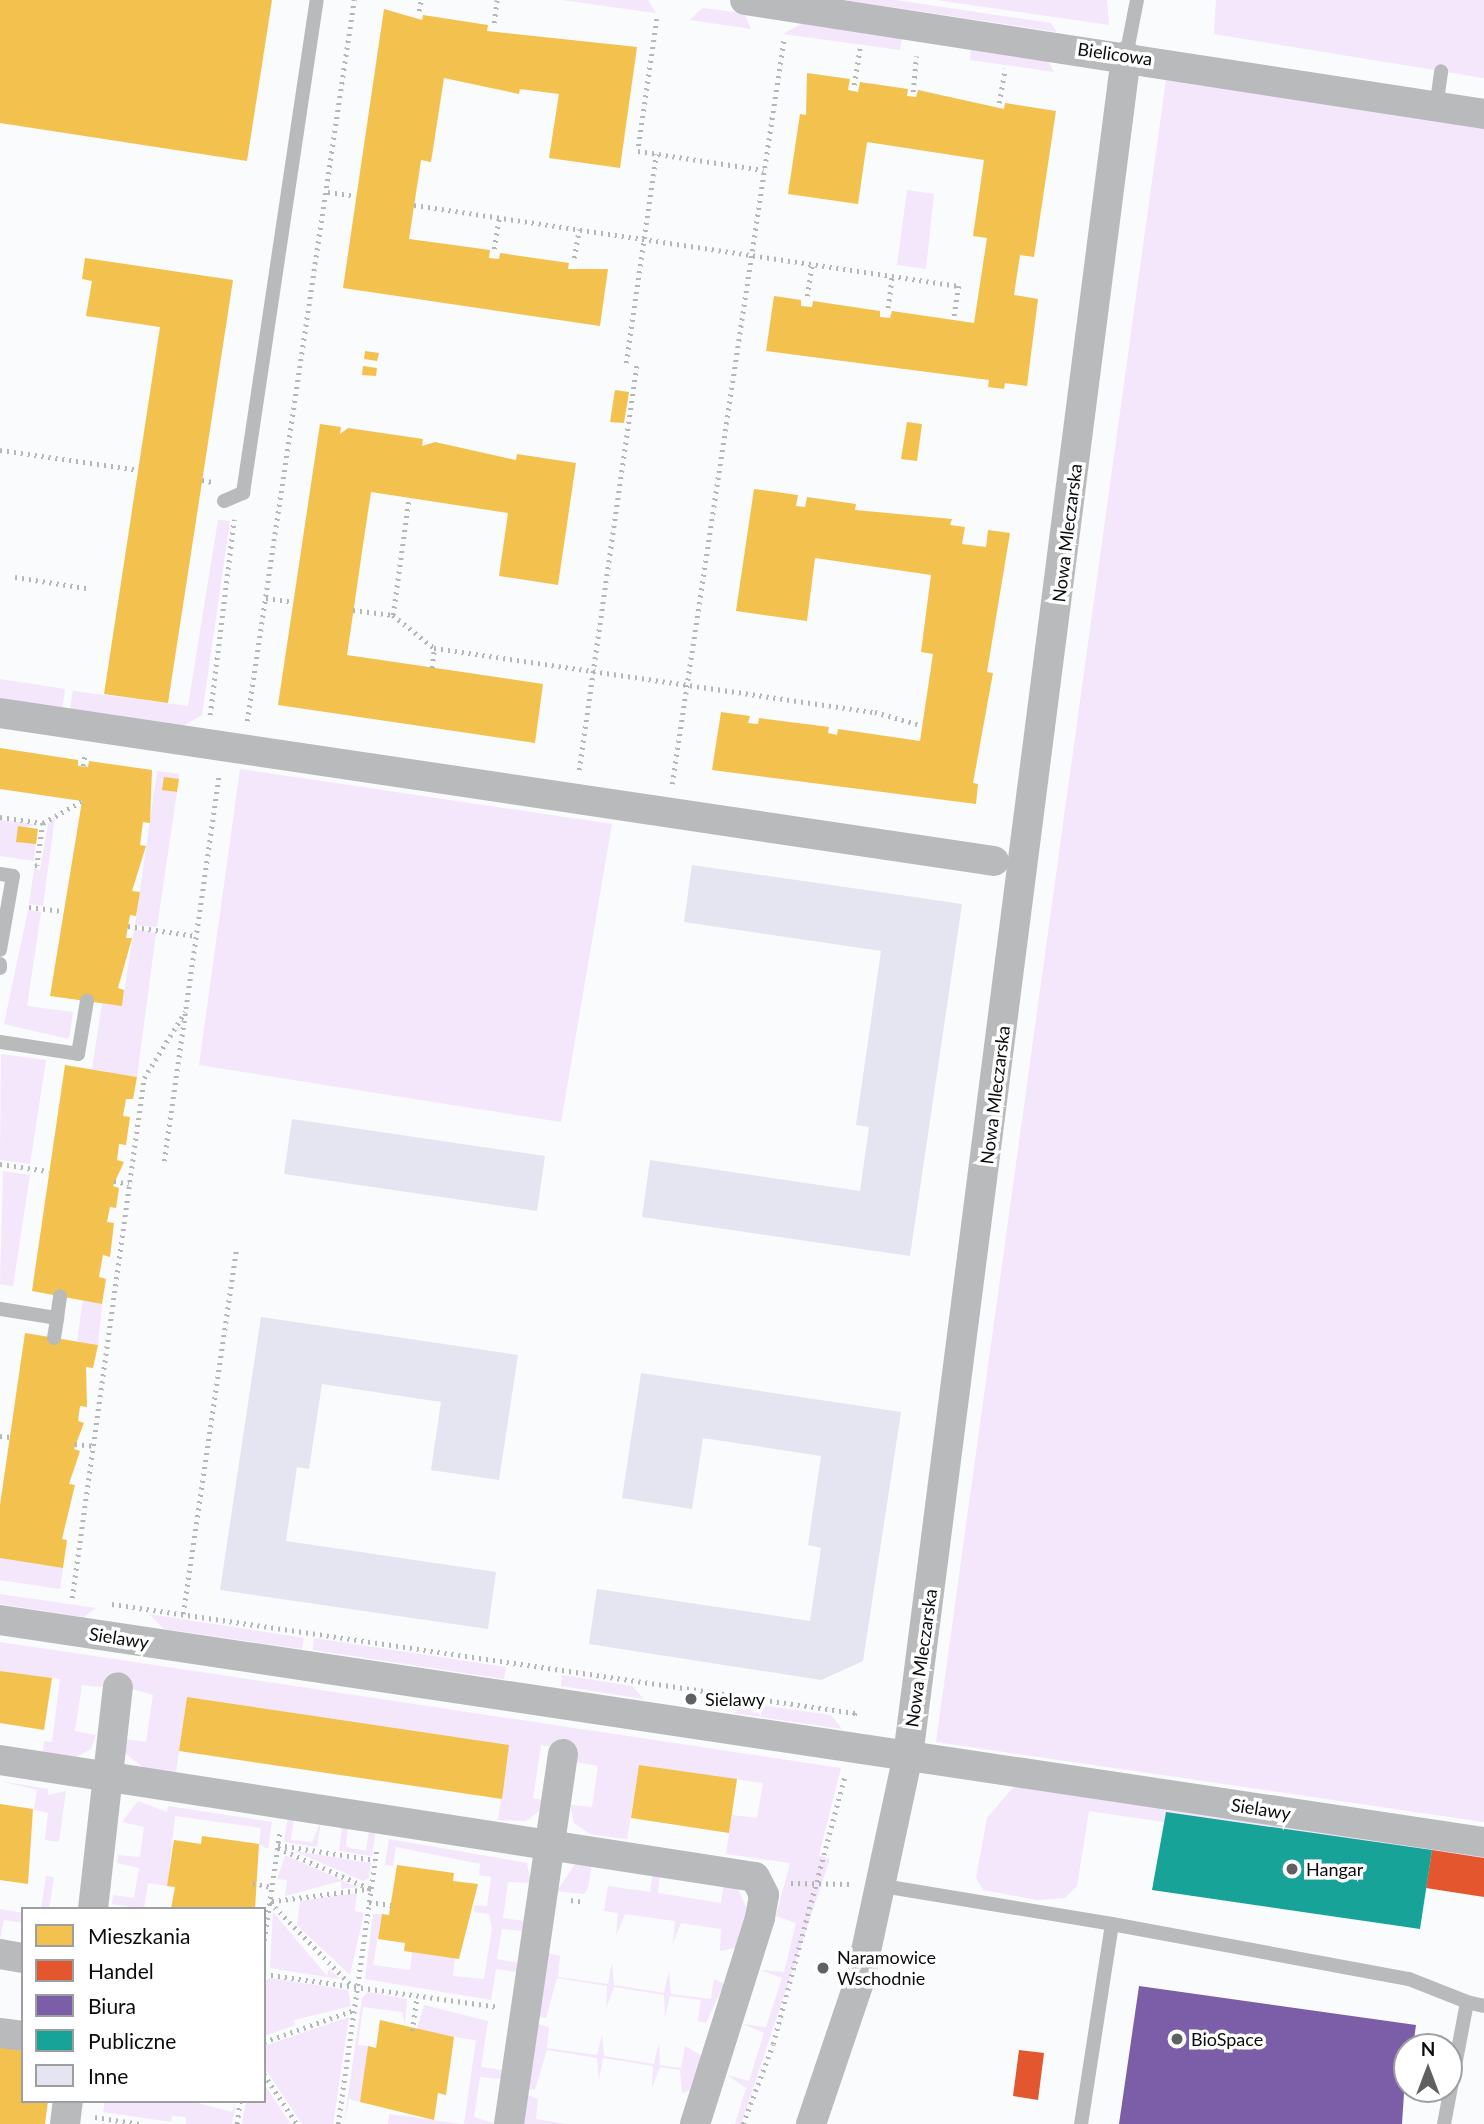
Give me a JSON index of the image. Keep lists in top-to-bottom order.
{
  "streets": {
    "street": ["Bielicowa", "Nowa Mleczarska", "Sielawy"]
  },
  "crossings": [
    ["Bielicowa", "Nowa Mleczarska"],
    ["Nowa Mleczarska", "Sielawy"]
  ],
  "places": [
    "Sielawy",
    "Hangar",
    "Naramowice Wschodnie",
    "BioSpace"
  ],
  "legend": [
    "Mieszkania",
    "Handel",
    "Biura",
    "Publiczne",
    "Inne"
  ],
  "north": "top"
}
